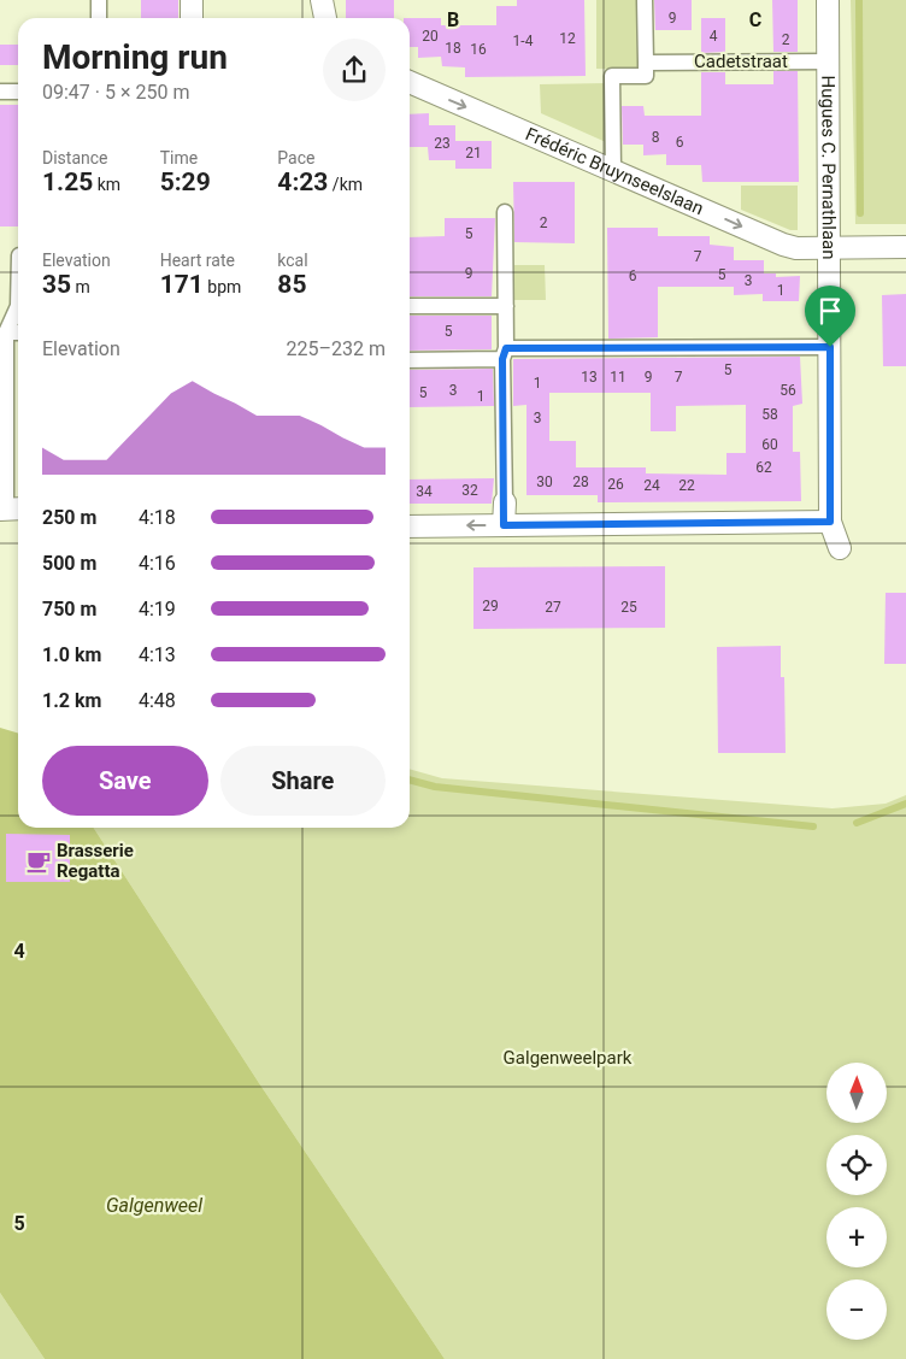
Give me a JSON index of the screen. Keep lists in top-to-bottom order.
{
  "streets": {
    "street": ["Cadetstraat", "Hugues C. Pernathlaan", "Frédéric Bruynseelslaan"]
  },
  "crossings": [
    ["Cadetstraat", "Hugues C. Pernathlaan"],
    ["Hugues C. Pernathlaan", "Frédéric Bruynseelslaan"]
  ],
  "water": ["Galgenweel"],
  "parks": ["Galgenweelpark"],
  "places": {
    "cafe": ["Brasserie Regatta"]
  },
  "house_numbers": [
    "9",
    "20",
    "4",
    "12",
    "2",
    "1-4",
    "18",
    "16",
    "8",
    "6",
    "23",
    "21",
    "2",
    "5",
    "7",
    "9",
    "5",
    "6",
    "3",
    "1",
    "5",
    "5",
    "13",
    "11",
    "9",
    "7",
    "1",
    "3",
    "56",
    "5",
    "1",
    "58",
    "3",
    "60",
    "62",
    "30",
    "28",
    "26",
    "24",
    "22",
    "32",
    "34",
    "29",
    "27",
    "25"
  ],
  "north": "top",
  "page": {
    "heading": ["Morning run", "09:47 · 5 × 250 m"],
    "stats": [
      ["Distance", "1.25 km"],
      ["Time", "5:29"],
      ["Pace", "4:23 /km"],
      ["Elevation", "35 m"],
      ["Heart rate", "171 bpm"],
      ["kcal", "85"]
    ],
    "chart": ["Elevation", "225–232 m"],
    "list": [
      {
        "name": "250 m",
        "note": "4:18"
      },
      {
        "name": "500 m",
        "note": "4:16"
      },
      {
        "name": "750 m",
        "note": "4:19"
      },
      {
        "name": "1.0 km",
        "note": "4:13"
      },
      {
        "name": "1.2 km",
        "note": "4:48"
      }
    ],
    "buttons": ["Save", "Share"],
    "map_buttons": ["+", "−"]
  },
  "grid": {
    "columns": ["B", "C"],
    "rows": ["4", "5"]
  }
}
